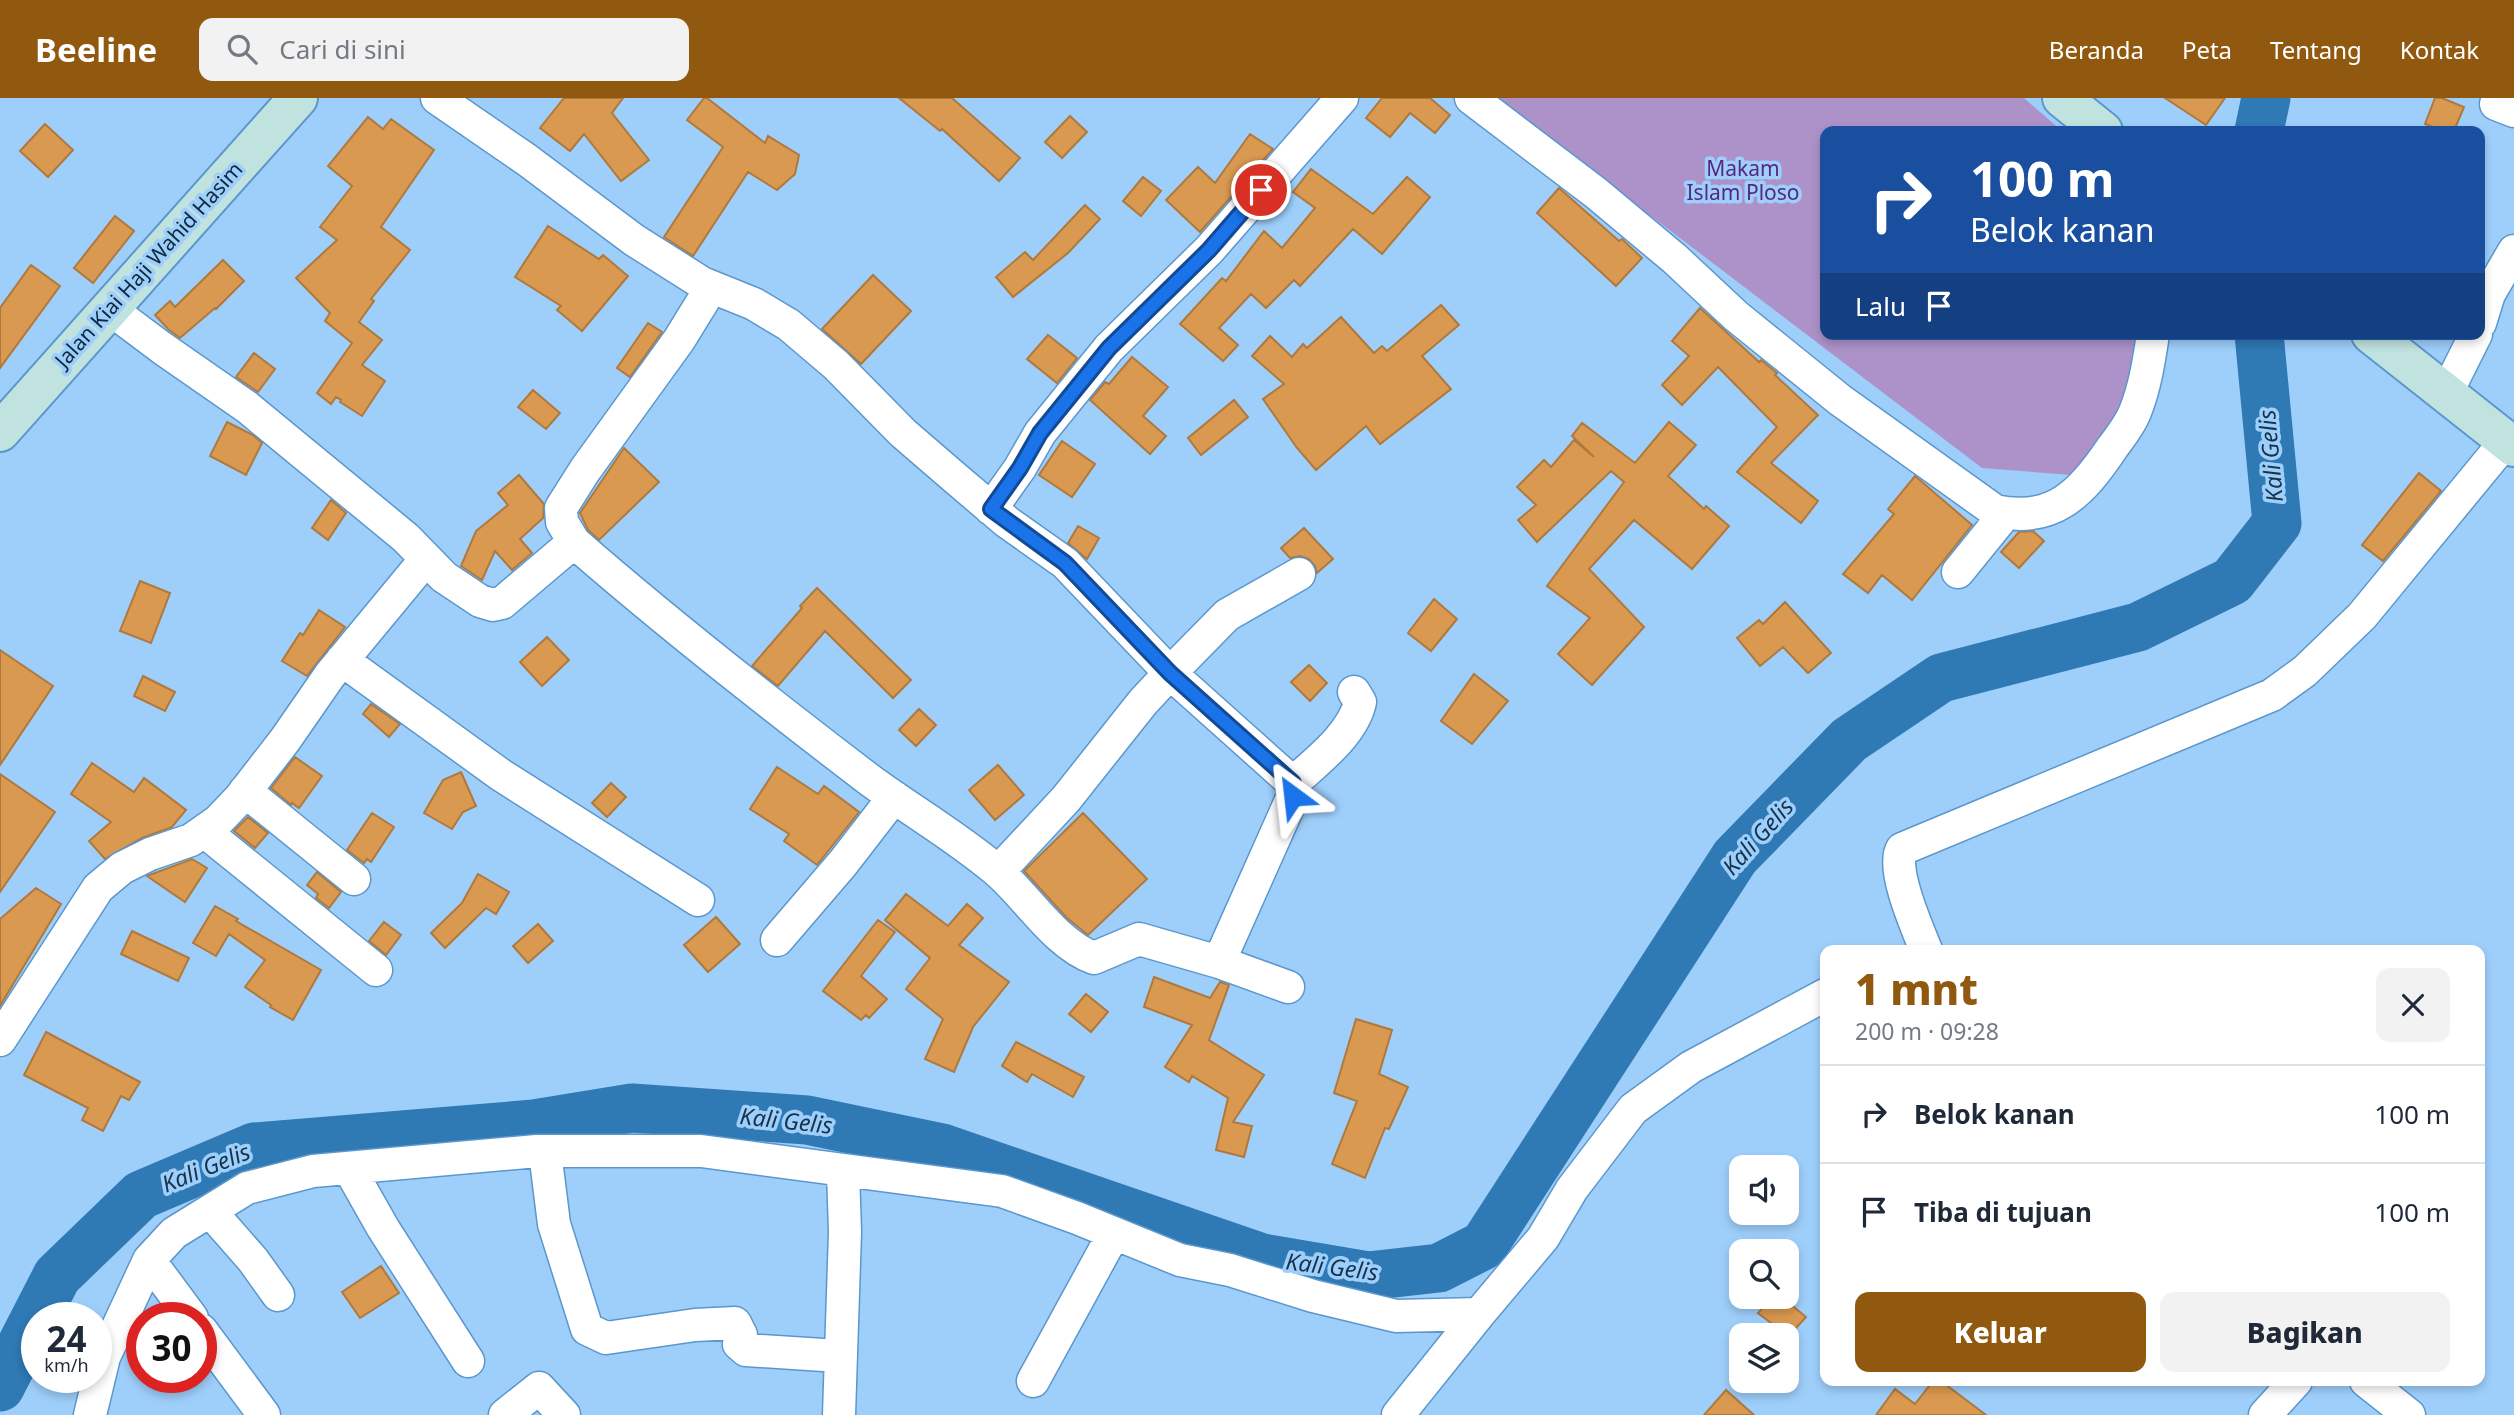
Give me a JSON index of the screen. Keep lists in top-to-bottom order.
{
  "streets": {
    "street": ["Jalan Kiai Haji Wahid Hasim"]
  },
  "water": ["Kali Gelis"],
  "parks": ["Makam Islam Ploso"],
  "page": {
    "header": "Beeline",
    "search": "Cari di sini",
    "nav": [
      "Beranda",
      "Peta",
      "Tentang",
      "Kontak"
    ],
    "turn": ["100 m", "Belok kanan"],
    "then": "Lalu",
    "heading": ["1 mnt", "200 m · 09:28"],
    "list": [
      {
        "name": "Belok kanan",
        "value": "100 m"
      },
      {
        "name": "Tiba di tujuan",
        "value": "100 m"
      }
    ],
    "buttons": ["Keluar", "Bagikan"],
    "speed": "24 km/h",
    "limit": "30"
  }
}
